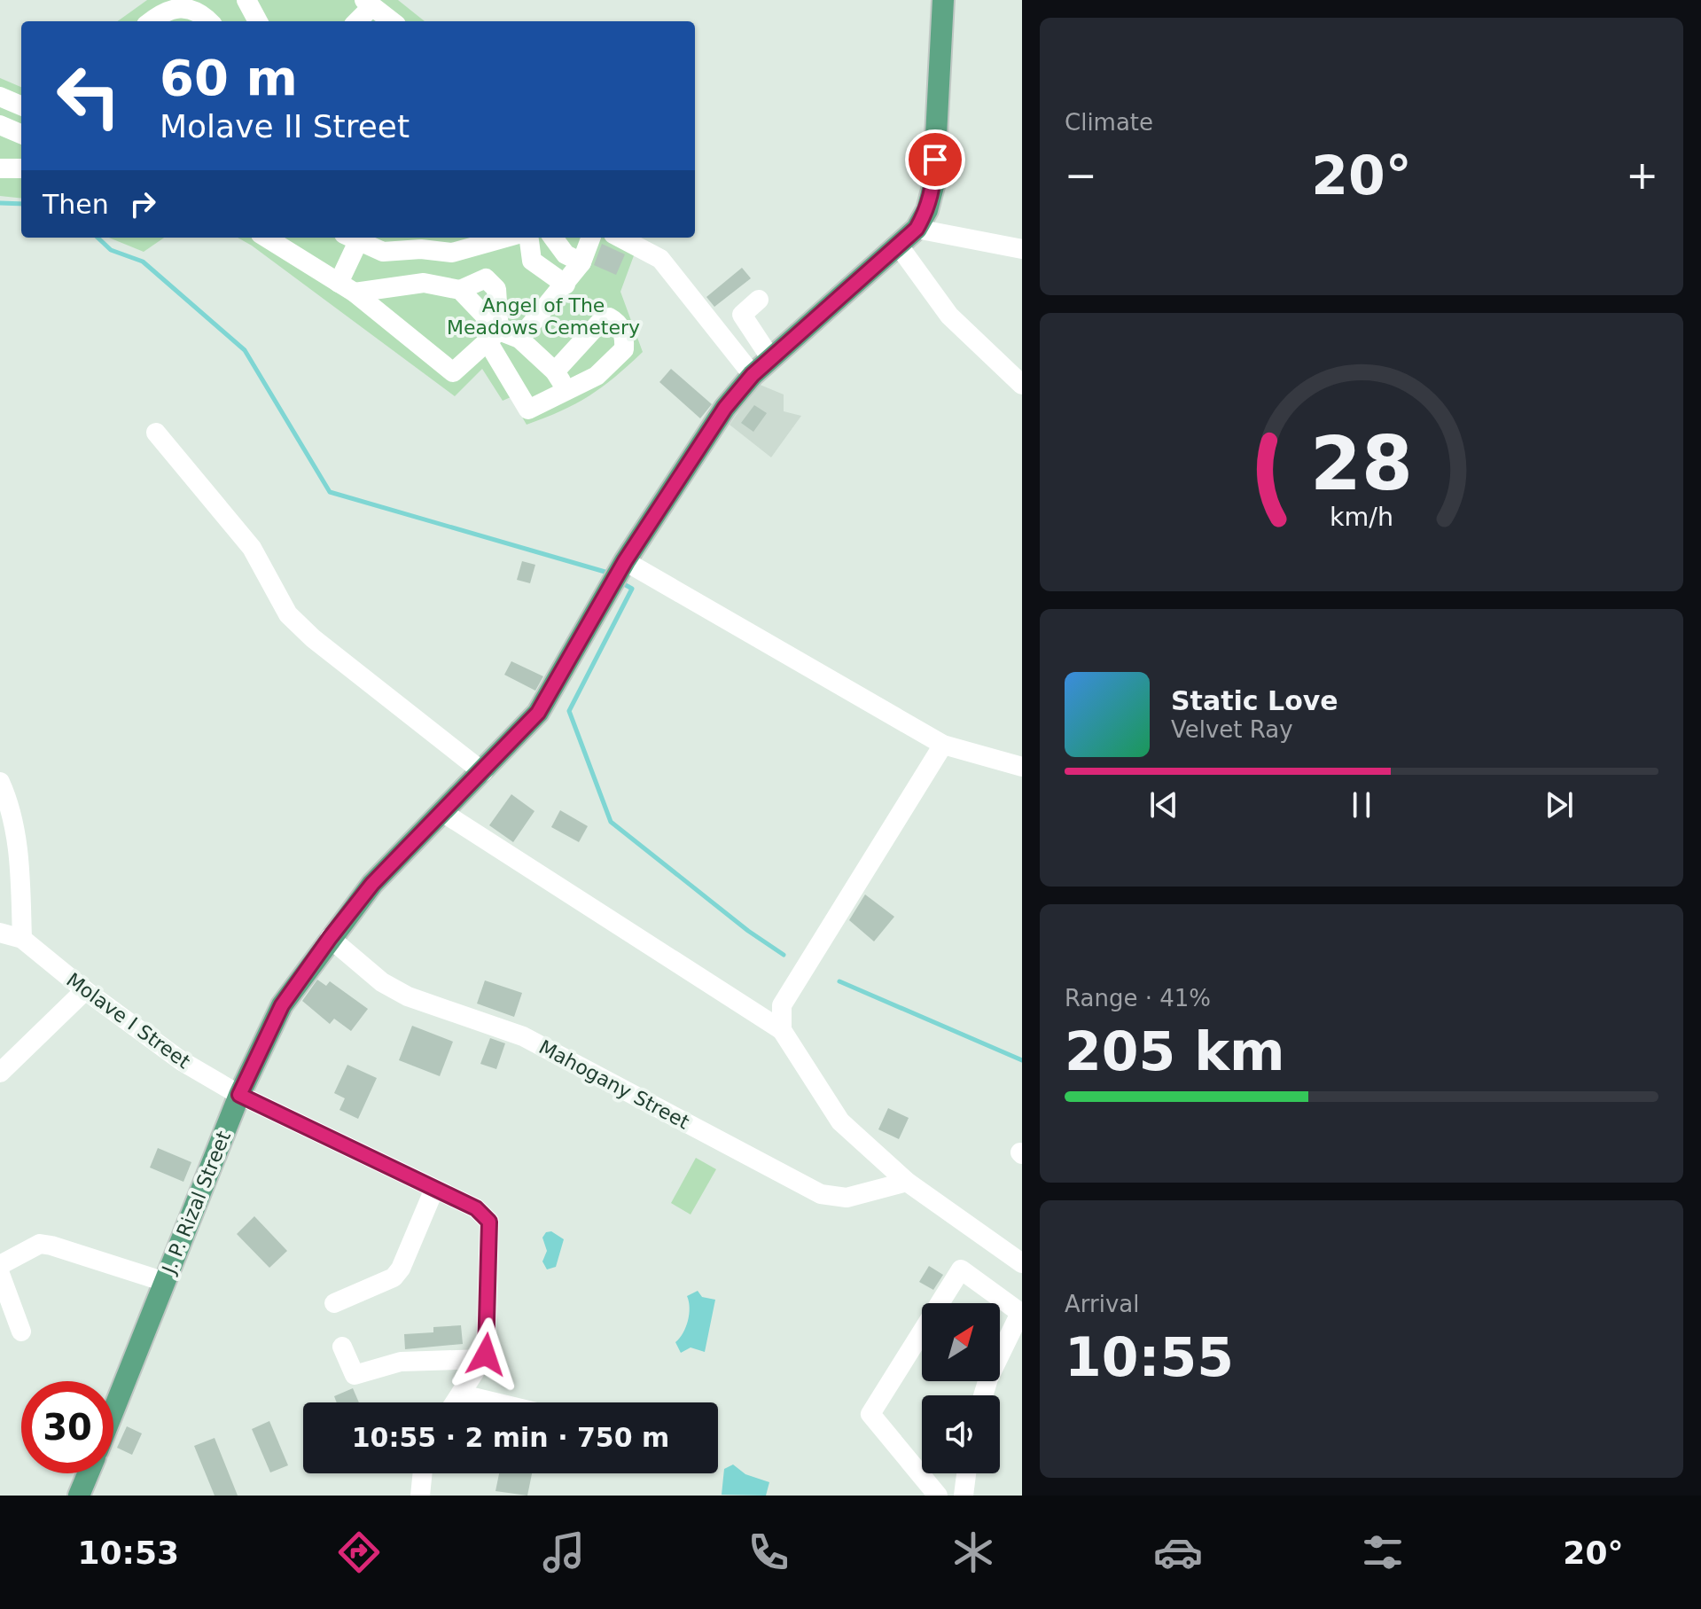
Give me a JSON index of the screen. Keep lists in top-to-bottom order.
{
  "streets": {
    "main road": ["J. P. Rizal Street"],
    "street": ["Molave I Street", "Mahogany Street"]
  },
  "crossings": [
    ["Molave I Street", "J. P. Rizal Street"],
    ["Mahogany Street", "J. P. Rizal Street"]
  ],
  "parks": ["Angel of The Meadows Cemetery"],
  "north": "top right",
  "page": {
    "tile": [
      "Climate",
      ["Range · 41%", "205 km"],
      ["Arrival", "10:55"]
    ],
    "turn": ["60 m", "Molave II Street"],
    "heat": ["−", "20°", "+"],
    "then": "Then",
    "song": ["Static Love", "Velvet Ray"],
    "limit": "30",
    "trip": "10:55 · 2 min · 750 m",
    "tabs": ["10:53", "20°"],
    "gauge": ["28", "km/h"]
  }
}
